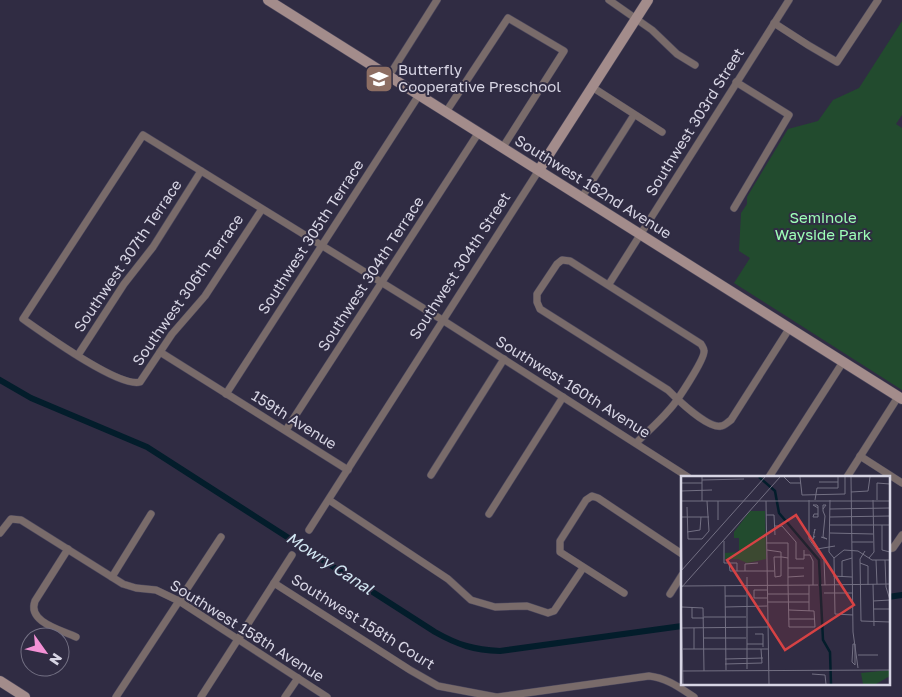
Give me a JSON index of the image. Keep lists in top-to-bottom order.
{
  "streets": {
    "street": [
      "Southwest 303rd Street",
      "Southwest 162nd Avenue",
      "Southwest 305th Terrace",
      "Southwest 307th Terrace",
      "Southwest 304th Street",
      "Southwest 304th Terrace",
      "Southwest 306th Terrace",
      "Southwest 160th Avenue",
      "159th Avenue",
      "Southwest 158th Court",
      "Southwest 158th Avenue"
    ]
  },
  "crossings": [
    ["Southwest 303rd Street", "Southwest 162nd Avenue"],
    ["Southwest 162nd Avenue", "Southwest 305th Terrace"],
    ["Southwest 162nd Avenue", "Southwest 304th Street"],
    ["Southwest 162nd Avenue", "Southwest 304th Terrace"],
    ["Southwest 305th Terrace", "Southwest 160th Avenue"],
    ["Southwest 305th Terrace", "159th Avenue"],
    ["Southwest 307th Terrace", "Southwest 306th Terrace"],
    ["Southwest 304th Street", "Southwest 160th Avenue"],
    ["Southwest 304th Street", "159th Avenue"],
    ["Southwest 304th Terrace", "Southwest 160th Avenue"],
    ["Southwest 304th Terrace", "159th Avenue"],
    ["Southwest 306th Terrace", "159th Avenue"]
  ],
  "water": ["Mowry Canal"],
  "parks": ["Seminole Wayside Park"],
  "places": {
    "school or university": ["Butterfly Cooperative Preschool"]
  },
  "north": "bottom right"
}
